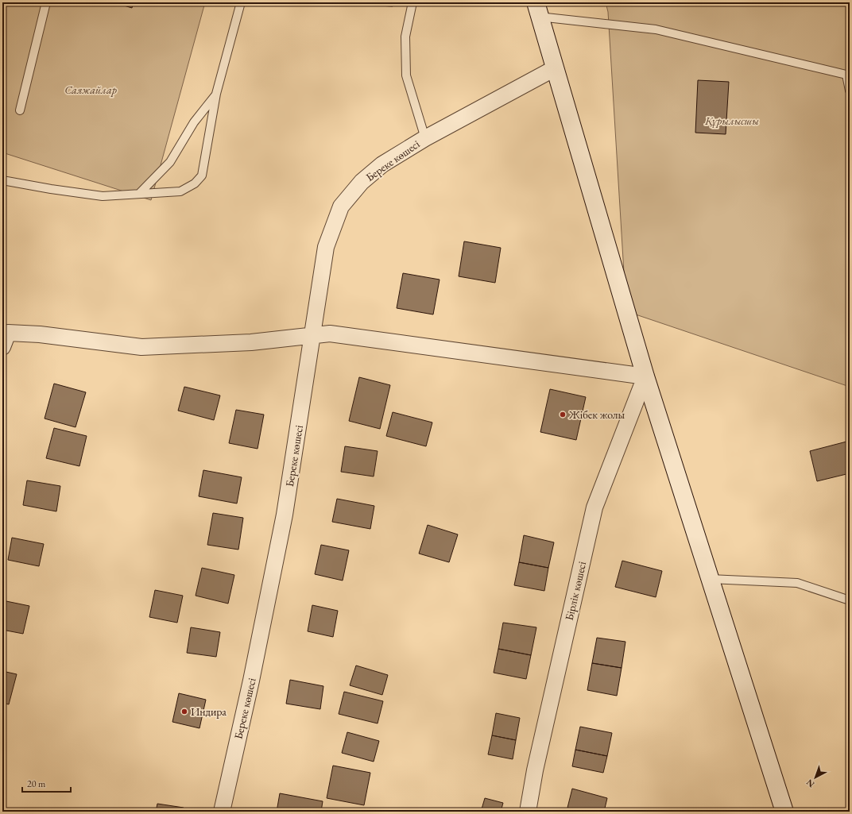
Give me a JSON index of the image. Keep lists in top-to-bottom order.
{
  "streets": {
    "street": ["Береке көшесі", "Бірлік көшесі"]
  },
  "parks": ["Саяжайлар", "Құрылысшы"],
  "places": ["Жібек жолы", "Индира"],
  "scale_bar": "20 m",
  "north": "bottom left"
}
